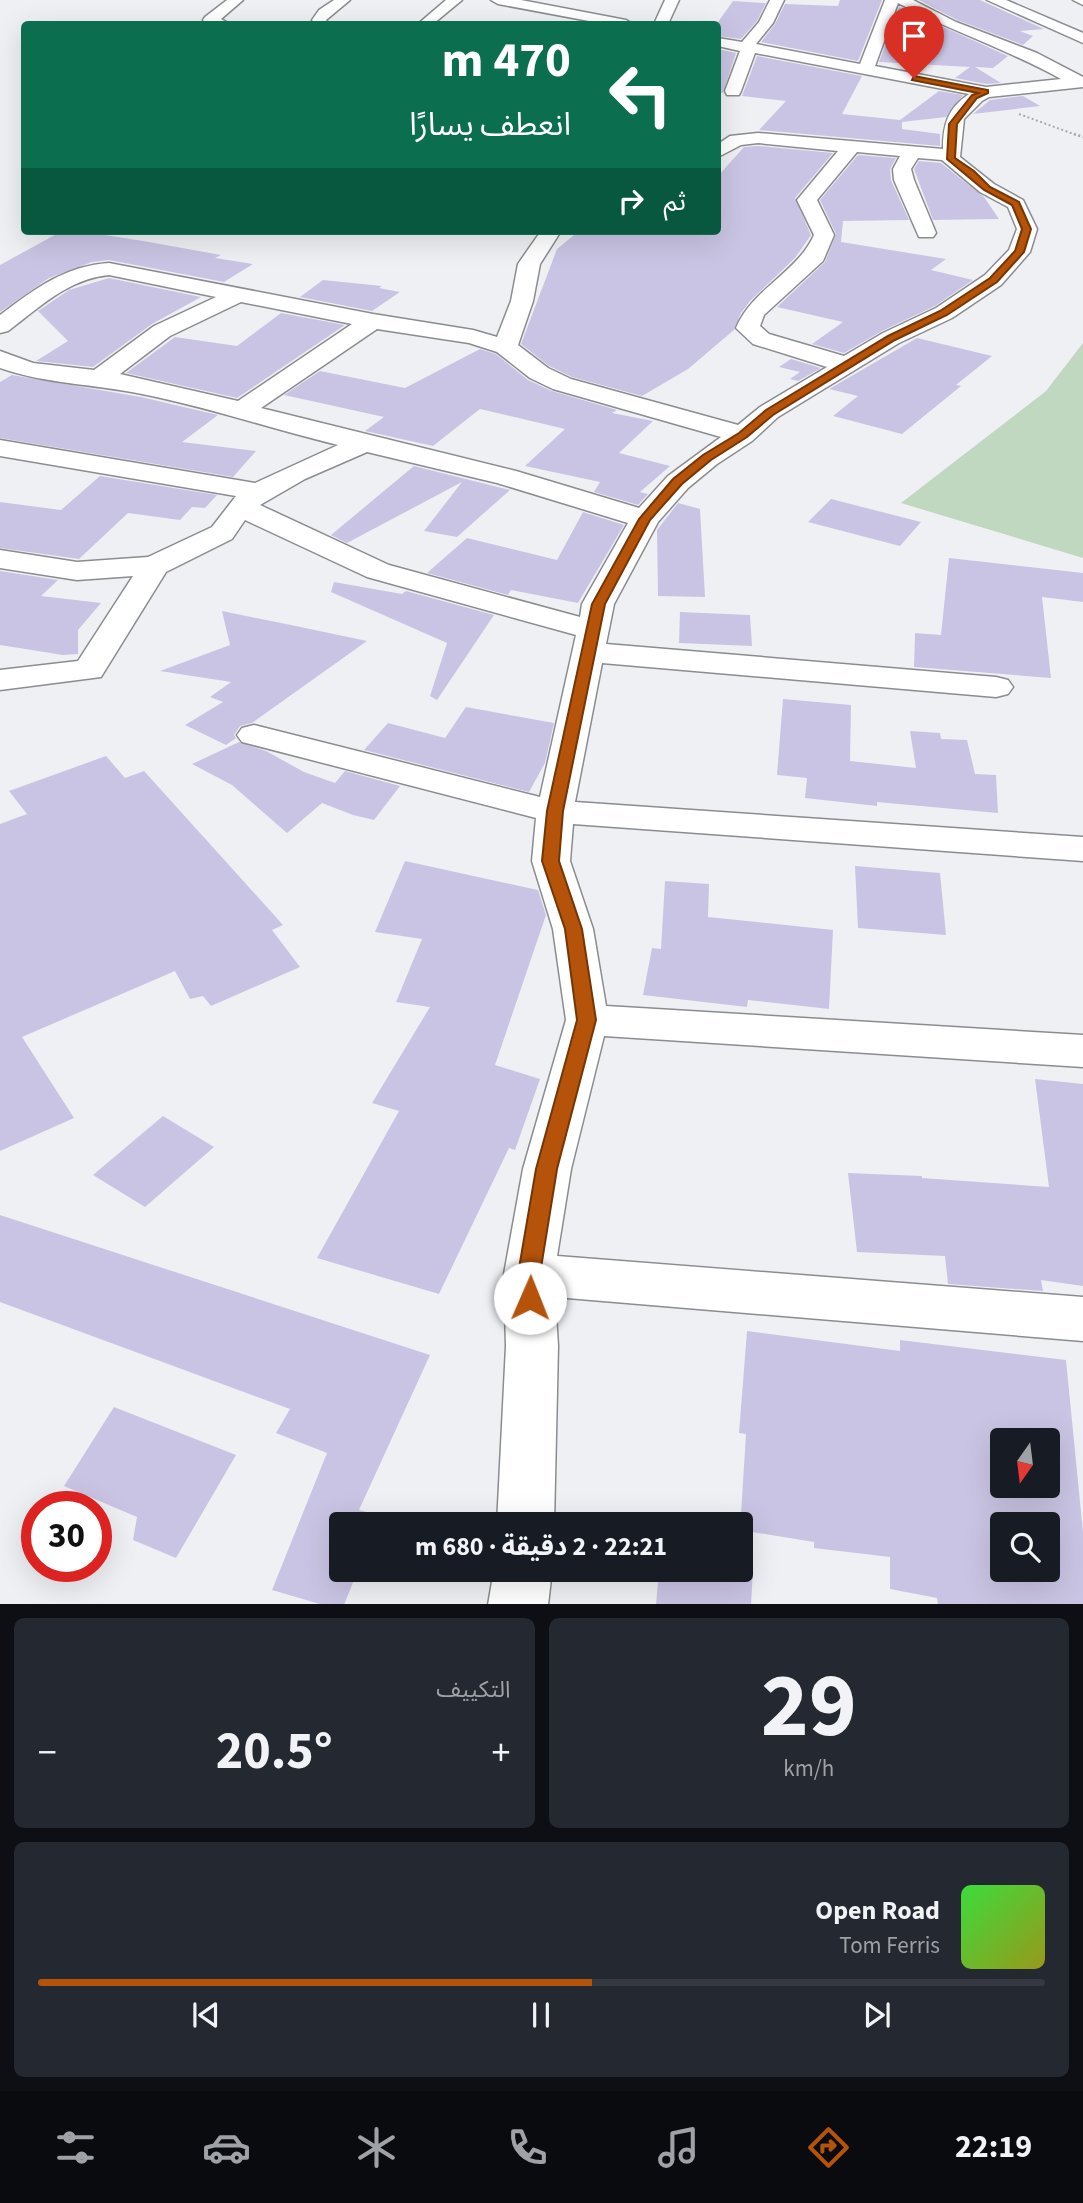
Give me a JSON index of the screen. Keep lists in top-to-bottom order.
{
  "north": "bottom",
  "page": {
    "turn": ["470 m", "انعطف يسارًا"],
    "then": "ثم",
    "limit": "30",
    "trip": "22:21 · 2 دقيقة · 680 m",
    "tile": [
      ["29", "km/h"],
      "التكييف"
    ],
    "heat": ["−", "20.5°", "+"],
    "song": ["Open Road", "Tom Ferris"],
    "tabs": "22:19"
  }
}
